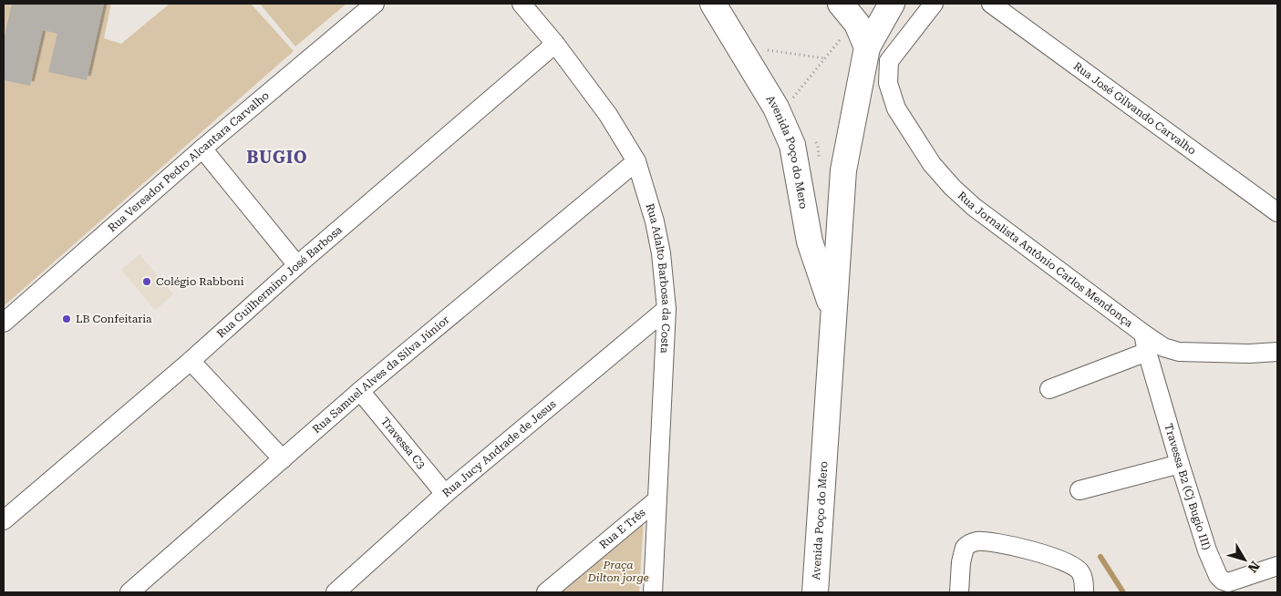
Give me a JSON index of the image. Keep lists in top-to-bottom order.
{
  "streets": {
    "main road": ["Avenida Poço do Mero"],
    "street": [
      "Rua José Gilvando Carvalho",
      "Rua Vereador Pedro Alcantara Carvalho",
      "Rua Jornalista Antônio Carlos Mendonça",
      "Rua Adalto Barbosa da Costa",
      "Rua Guilhermino José Barbosa",
      "Rua Samuel Alves da Silva Júnior",
      "Travessa C3",
      "Rua Jucy Andrade de Jesus",
      "Travessa B2 (Cj Bugio III)",
      "Rua E Três"
    ]
  },
  "crossings": [
    ["Rua Jornalista Antônio Carlos Mendonça", "Travessa B2 (Cj Bugio III)"],
    ["Rua Adalto Barbosa da Costa", "Rua Guilhermino José Barbosa"],
    ["Rua Adalto Barbosa da Costa", "Rua Samuel Alves da Silva Júnior"],
    ["Rua Adalto Barbosa da Costa", "Rua Jucy Andrade de Jesus"],
    ["Rua Adalto Barbosa da Costa", "Rua E Três"],
    ["Rua Samuel Alves da Silva Júnior", "Travessa C3"],
    ["Travessa C3", "Rua Jucy Andrade de Jesus"]
  ],
  "districts": ["BUGIO"],
  "parks": ["Praça Dilton jorge"],
  "places": ["Colégio Rabboni", "LB Confeitaria"],
  "north": "bottom right"
}
